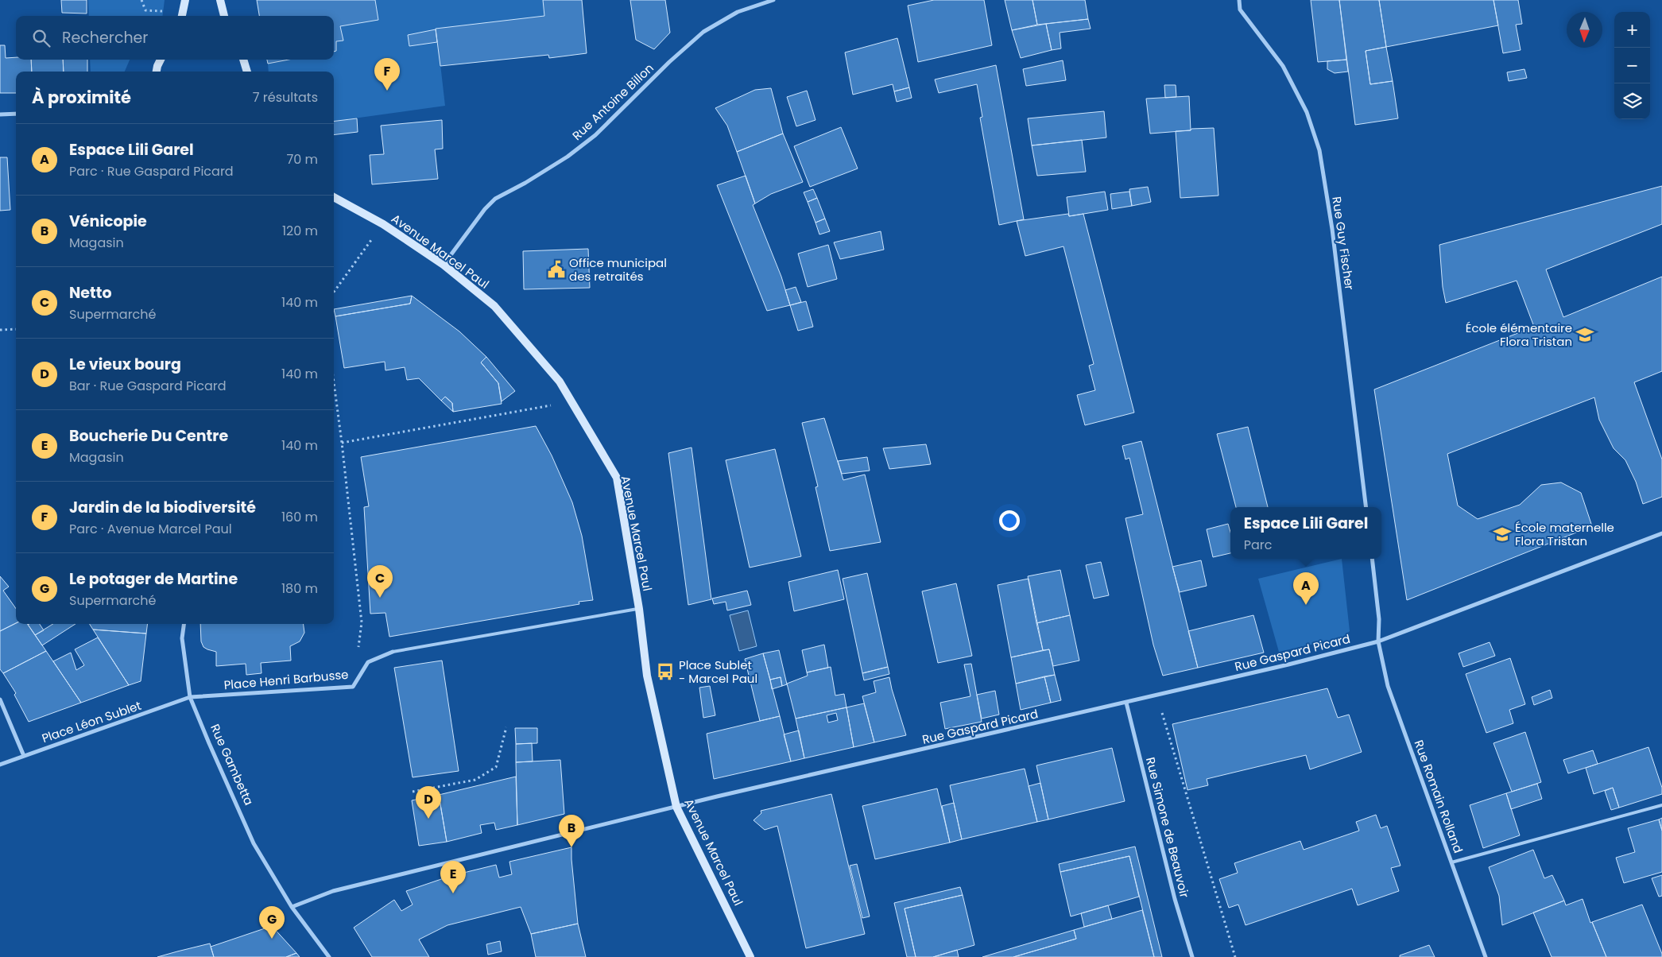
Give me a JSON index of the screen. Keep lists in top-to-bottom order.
{
  "streets": {
    "main road": ["Avenue Marcel Paul"],
    "street": [
      "Rue Antoine Billon",
      "Rue Guy Fischer",
      "Rue Gaspard Picard",
      "Place Henri Barbusse",
      "Place Léon Sublet",
      "Rue Gambetta",
      "Rue Romain Rolland",
      "Rue Simone de Beauvoir"
    ]
  },
  "crossings": [
    ["Rue Antoine Billon", "Avenue Marcel Paul"],
    ["Avenue Marcel Paul", "Rue Gaspard Picard"],
    ["Rue Gaspard Picard", "Rue Gambetta"],
    ["Rue Gaspard Picard", "Rue Romain Rolland"],
    ["Rue Gaspard Picard", "Rue Simone de Beauvoir"],
    ["Place Henri Barbusse", "Place Léon Sublet"],
    ["Place Henri Barbusse", "Rue Gambetta"],
    ["Place Léon Sublet", "Rue Gambetta"]
  ],
  "places": {
    "public building": ["Office municipal des retraités"],
    "school or university": ["École élémentaire Flora Tristan", "École maternelle Flora Tristan"],
    "bus stop": ["Place Sublet - Marcel Paul"]
  },
  "north": "bottom",
  "page": {
    "map_buttons": ["+", "−"],
    "search": "Rechercher",
    "pins": [
      "F",
      "C",
      "A",
      "D",
      "B",
      "E",
      "G"
    ],
    "heading": ["À proximité", "7 résultats"],
    "list": [
      {
        "mark": "A",
        "name": "Espace Lili Garel",
        "note": "Parc · Rue Gaspard Picard",
        "value": "70 m"
      },
      {
        "mark": "B",
        "name": "Vénicopie",
        "note": "Magasin",
        "value": "120 m"
      },
      {
        "mark": "C",
        "name": "Netto",
        "note": "Supermarché",
        "value": "140 m"
      },
      {
        "mark": "D",
        "name": "Le vieux bourg",
        "note": "Bar · Rue Gaspard Picard",
        "value": "140 m"
      },
      {
        "mark": "E",
        "name": "Boucherie Du Centre",
        "note": "Magasin",
        "value": "140 m"
      },
      {
        "mark": "F",
        "name": "Jardin de la biodiversité",
        "note": "Parc · Avenue Marcel Paul",
        "value": "160 m"
      },
      {
        "mark": "G",
        "name": "Le potager de Martine",
        "note": "Supermarché",
        "value": "180 m"
      }
    ],
    "popup": ["Espace Lili Garel", "Parc"]
  }
}
